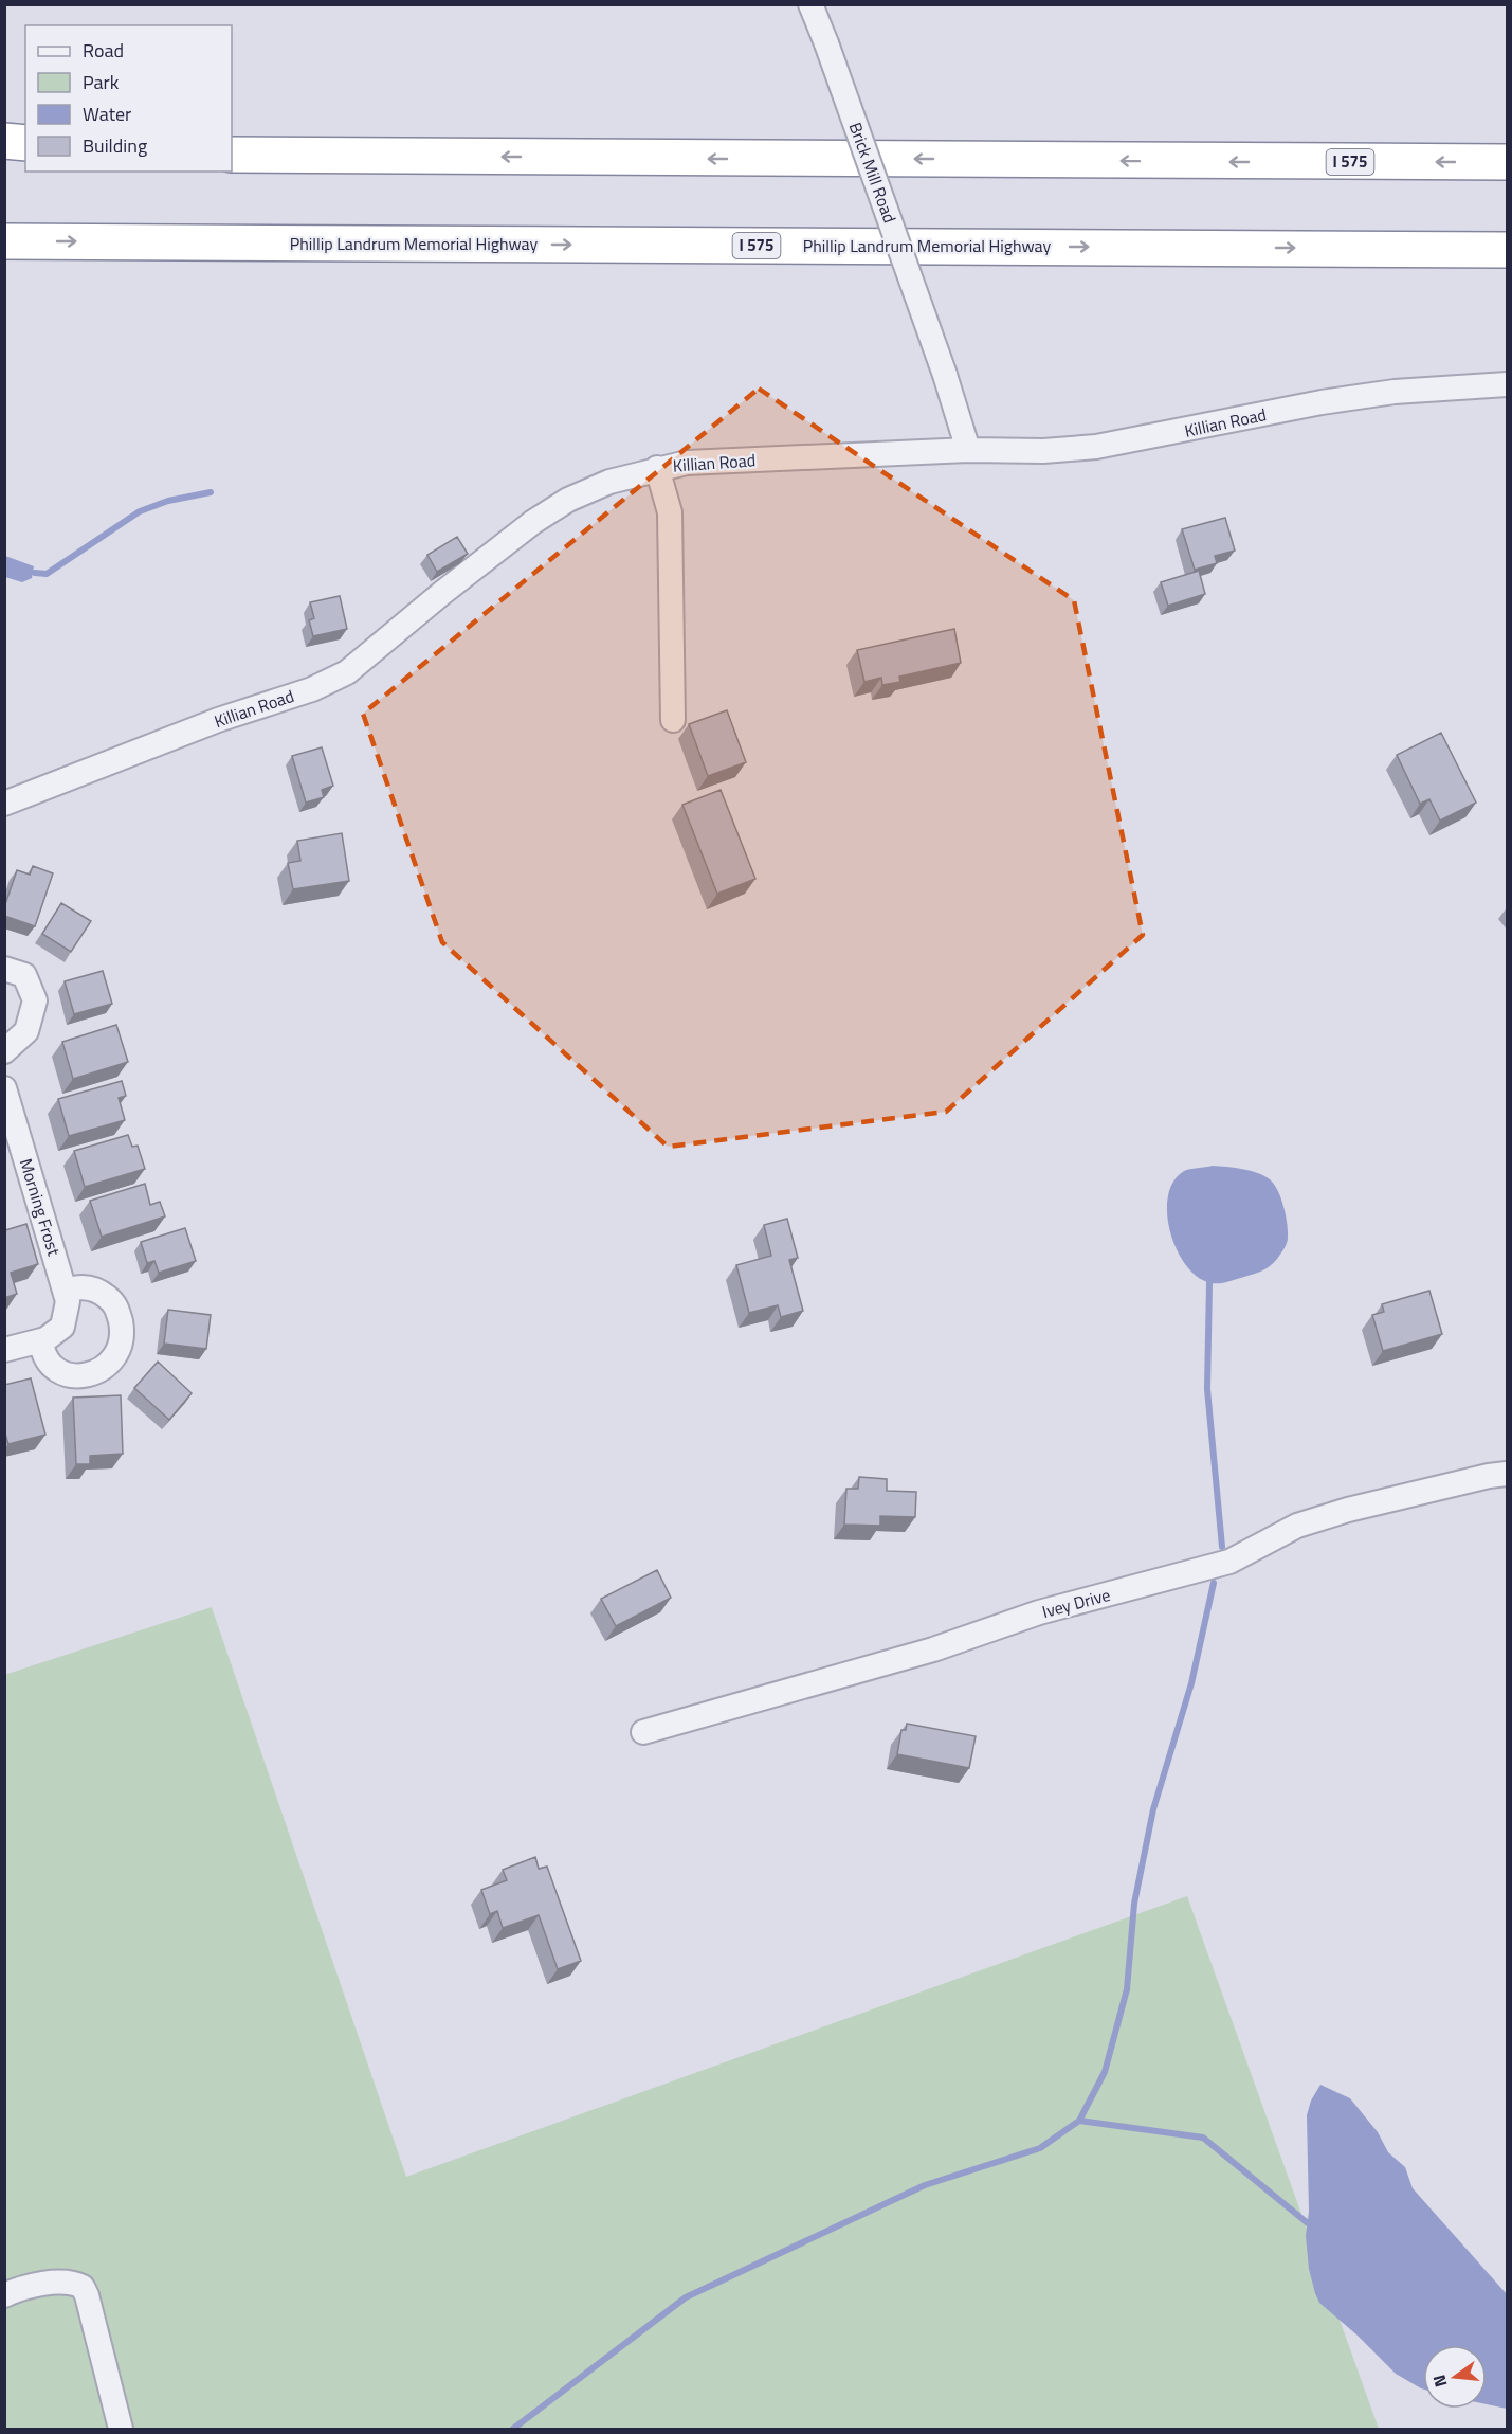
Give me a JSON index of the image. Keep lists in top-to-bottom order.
{
  "streets": {
    "highway": ["I 575", "Phillip Landrum Memorial Highway"],
    "street": [
      "Brick Mill Road",
      "Killian Road",
      "Morning Frost",
      "Ivey Drive"
    ]
  },
  "crossings": [
    ["Brick Mill Road", "Killian Road"]
  ],
  "legend": [
    "Road",
    "Park",
    "Water",
    "Building"
  ],
  "north": "left"
}
